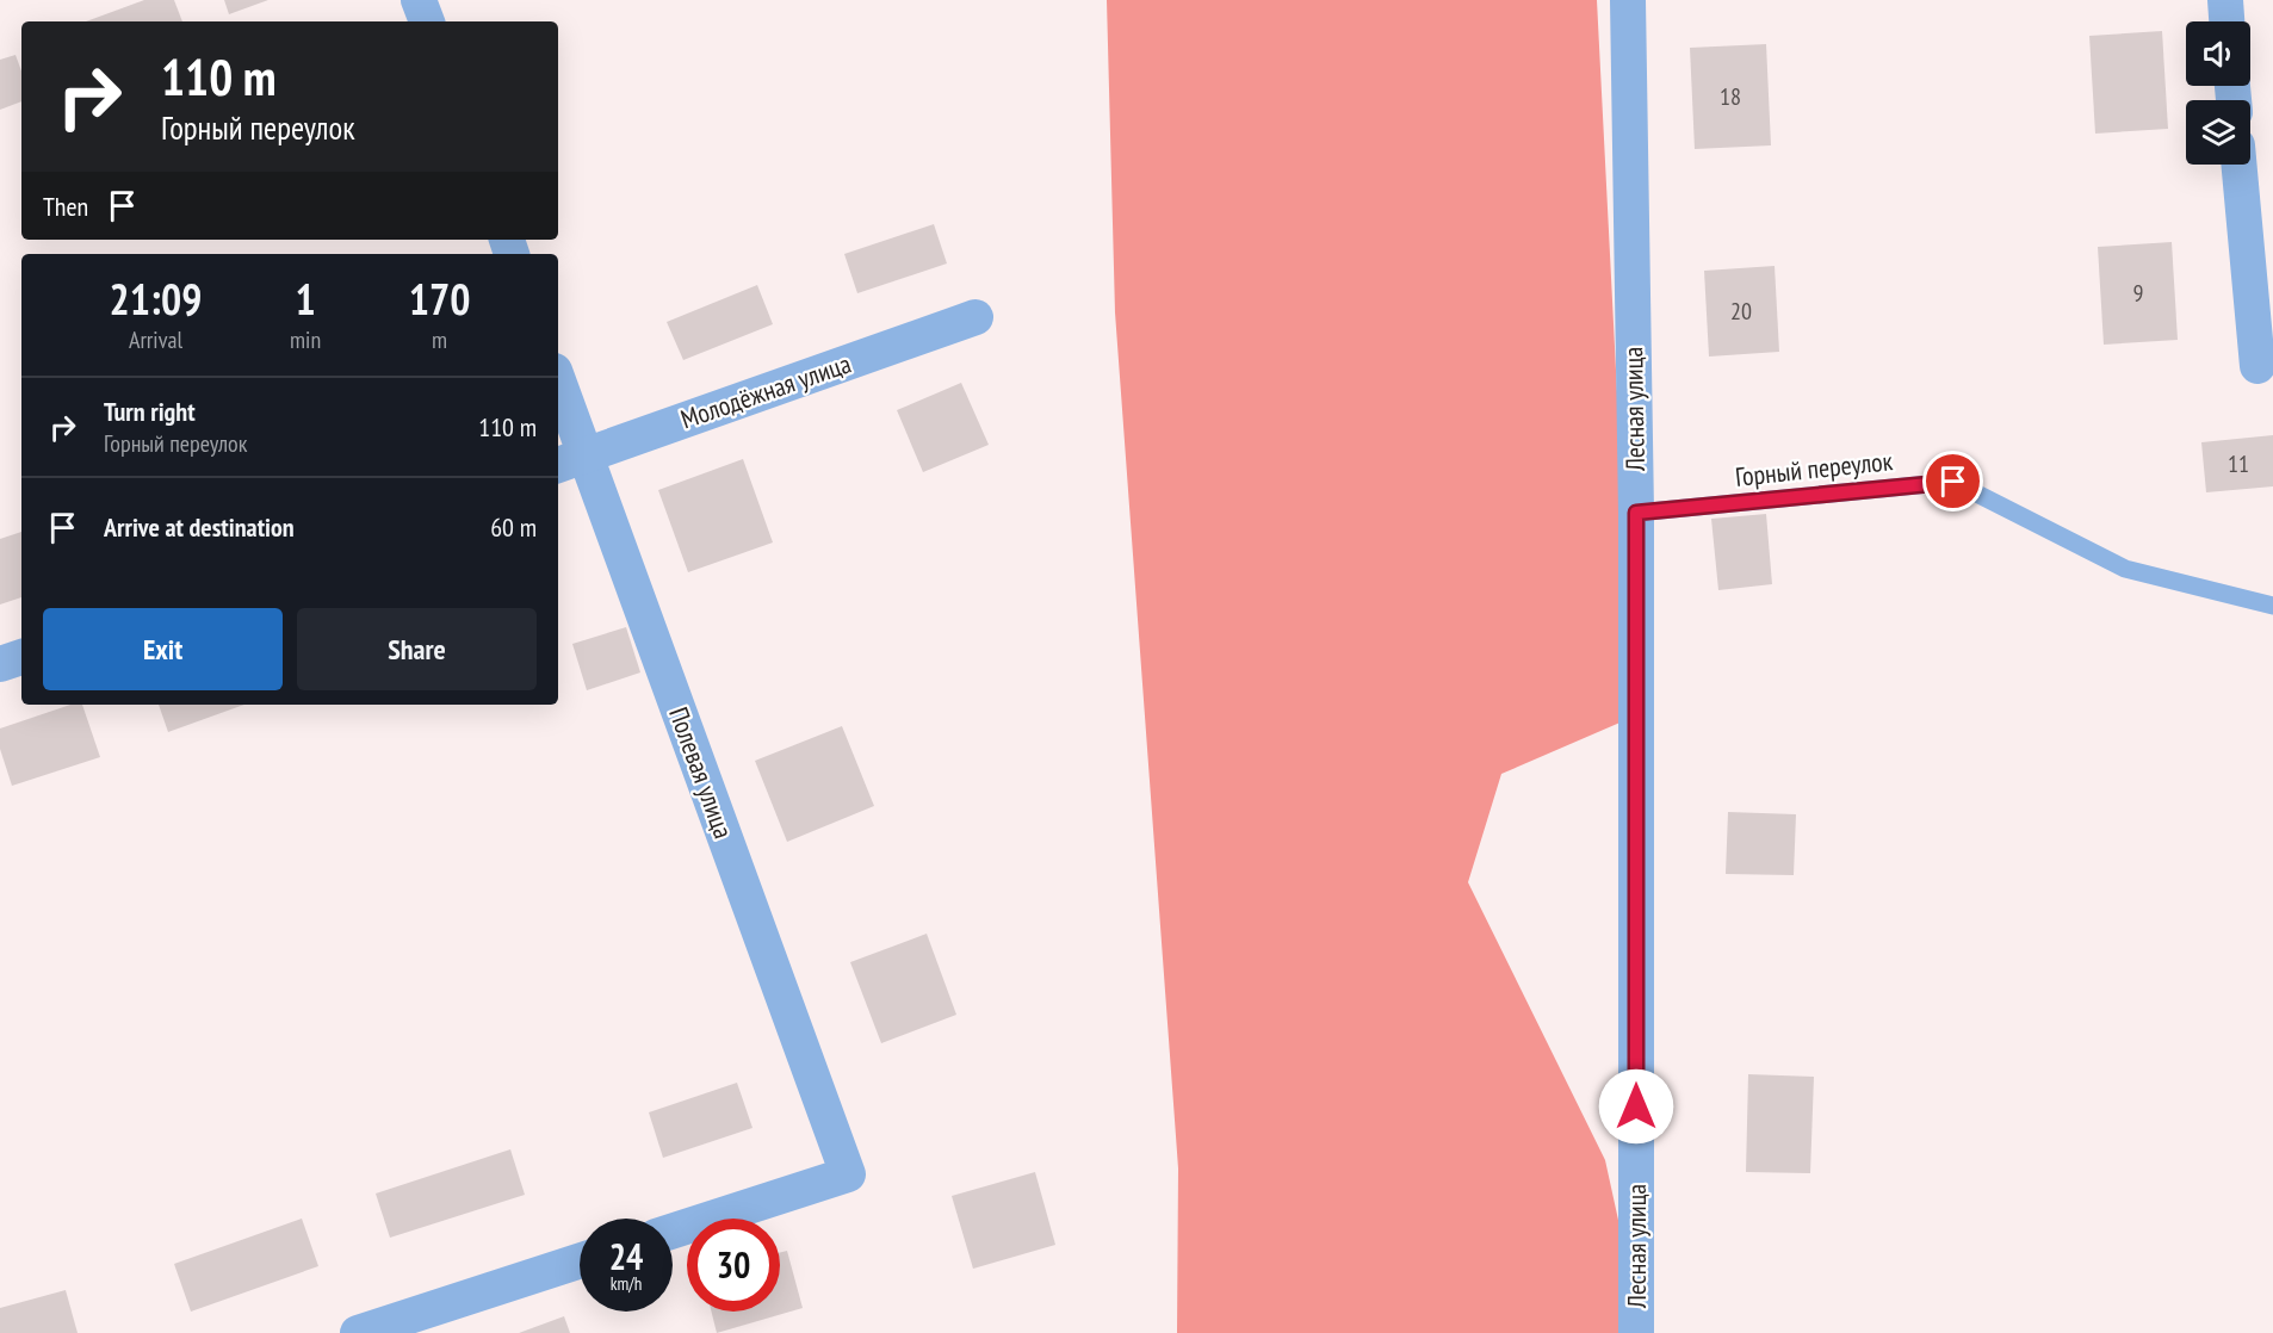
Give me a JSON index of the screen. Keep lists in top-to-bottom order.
{
  "streets": {
    "street": ["Молодёжная улица", "Лесная улица", "Полевая улица"],
    "lane": ["Горный переулок"]
  },
  "crossings": [
    ["Молодёжная улица", "Полевая улица"],
    ["Лесная улица", "Горный переулок"]
  ],
  "house_numbers": [
    "18",
    "9",
    "20",
    "11"
  ],
  "page": {
    "turn": ["110 m", "Горный переулок"],
    "then": "Then",
    "eta": [
      "21:09",
      "Arrival",
      "1",
      "min",
      "170",
      "m"
    ],
    "list": [
      {
        "name": "Turn right",
        "note": "Горный переулок",
        "value": "110 m"
      },
      {
        "name": "Arrive at destination",
        "value": "60 m"
      }
    ],
    "buttons": ["Exit", "Share"],
    "speed": "24 km/h",
    "limit": "30"
  }
}
